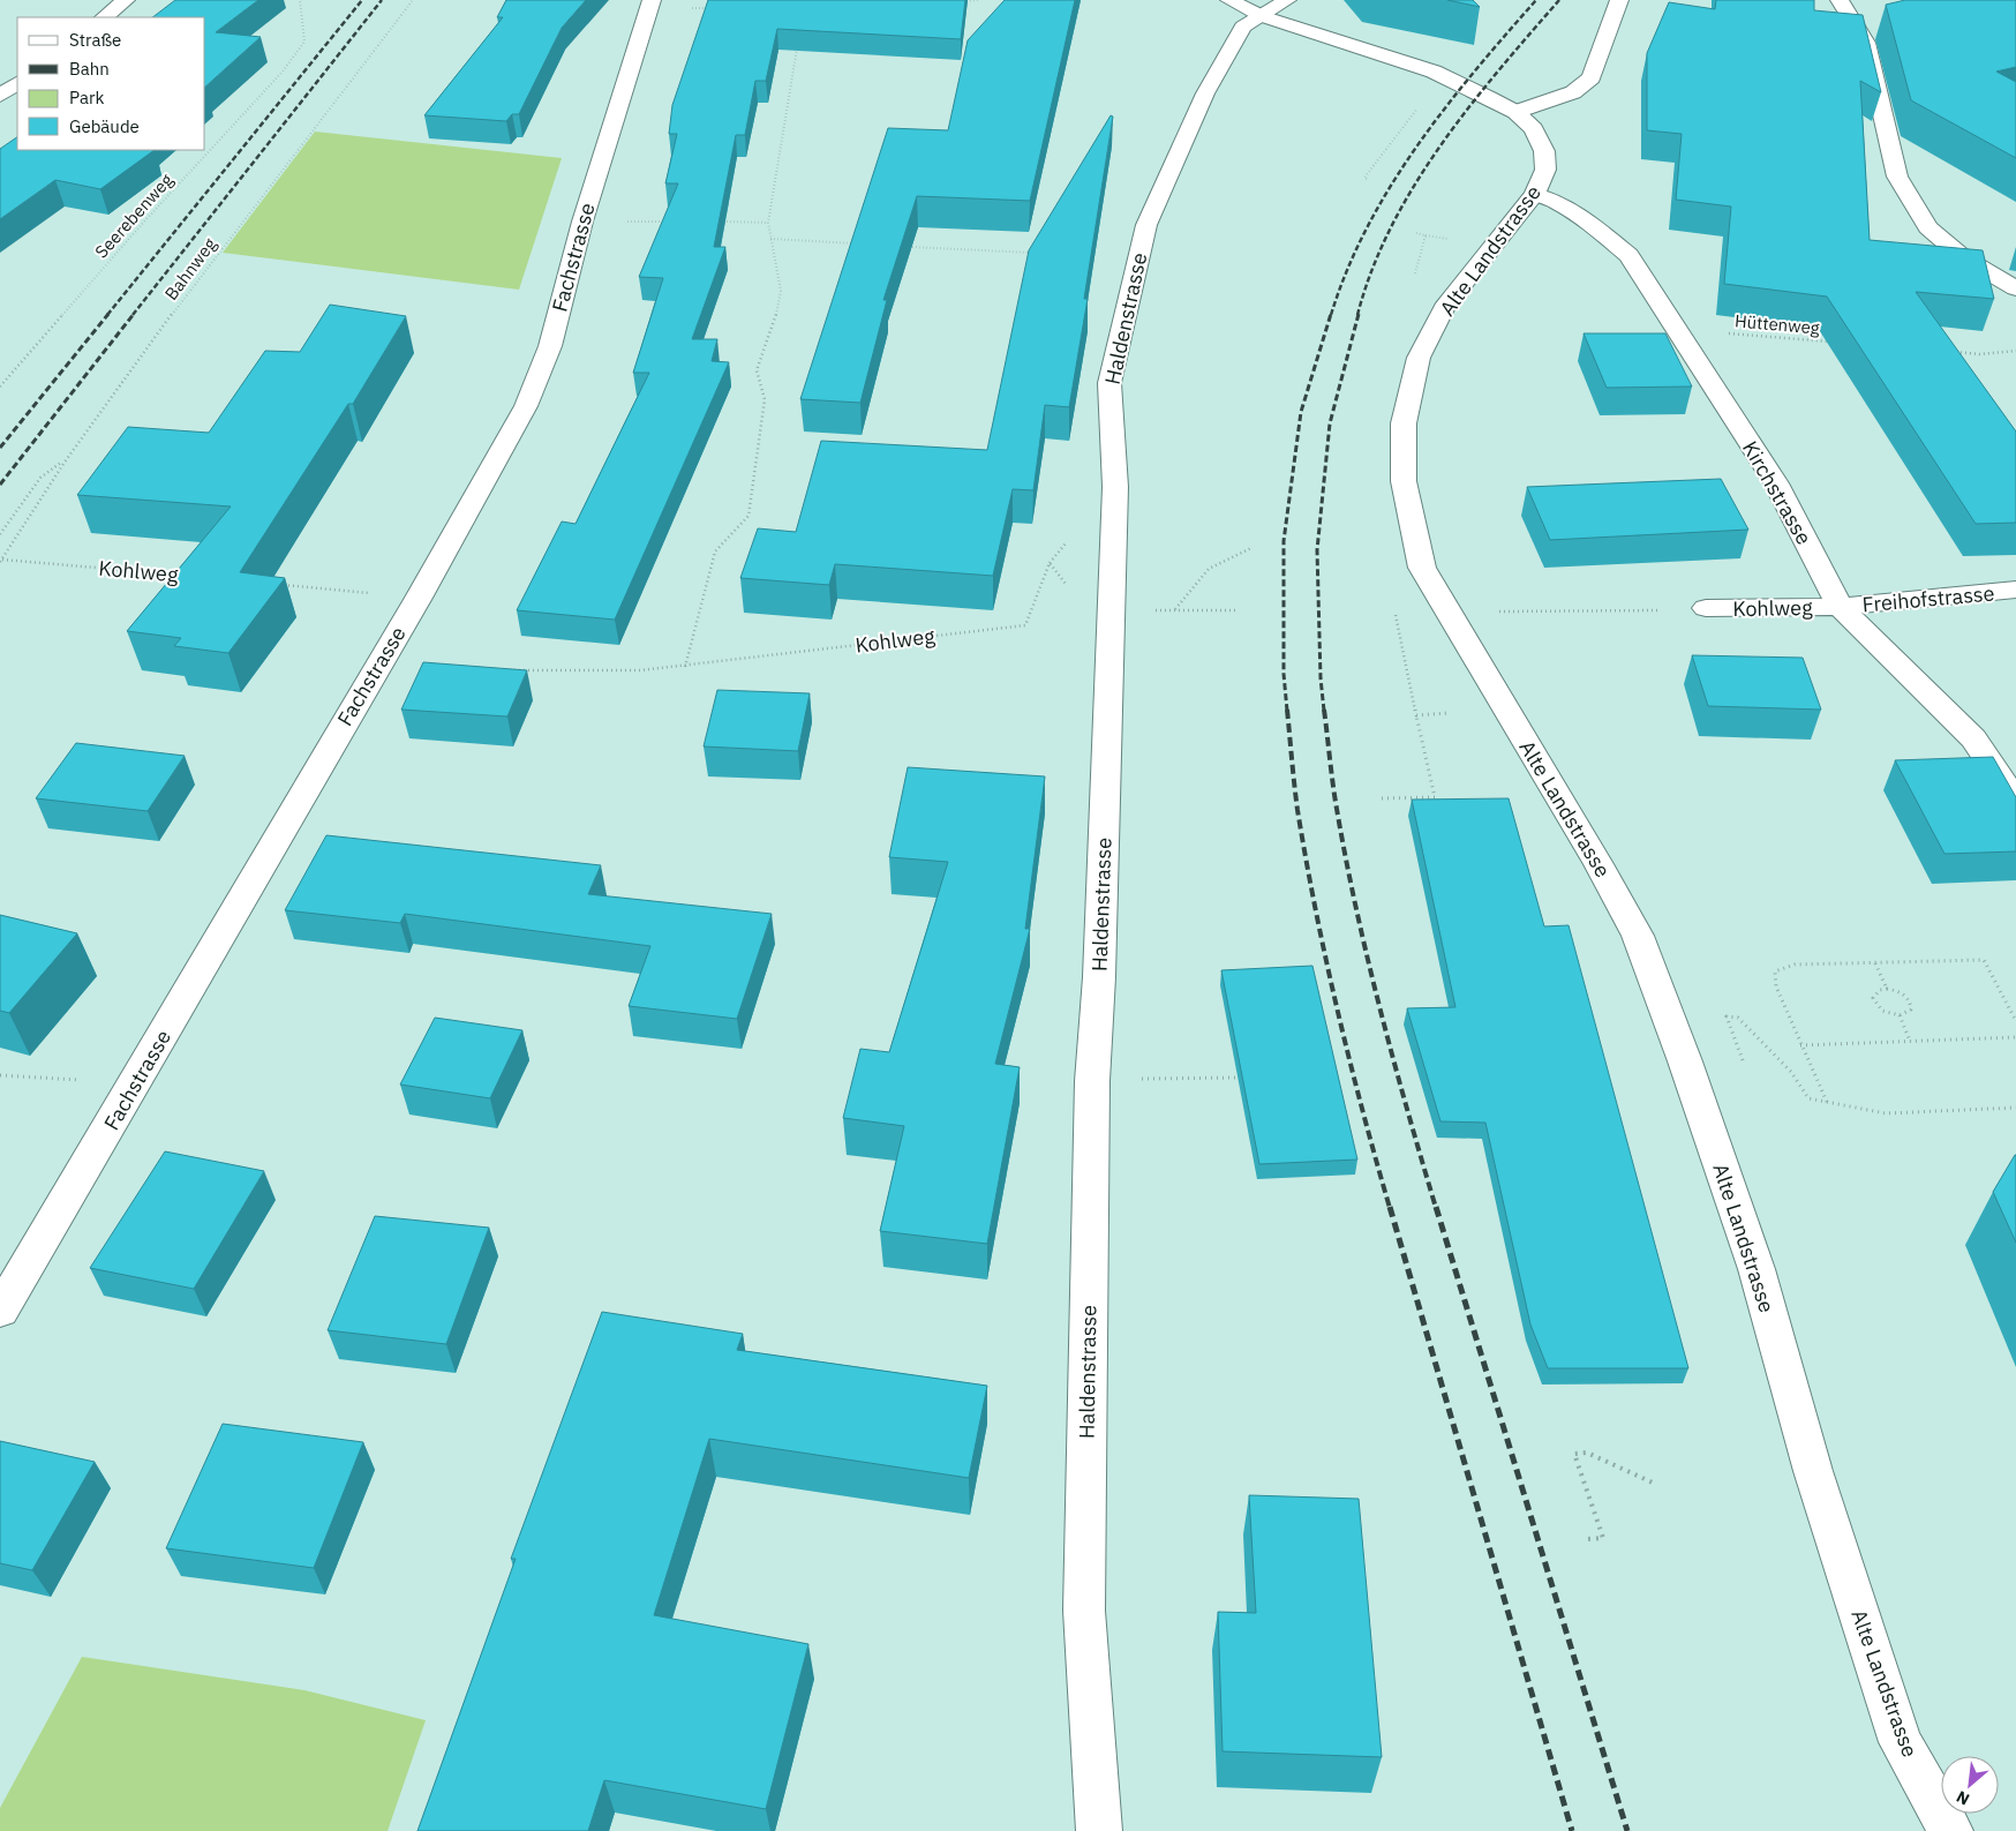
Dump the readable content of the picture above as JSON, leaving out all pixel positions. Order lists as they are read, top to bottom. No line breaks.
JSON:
{"streets":{"street":["Alte Landstrasse","Fachstrasse","Haldenstrasse","Kirchstrasse","Kohlweg","Freihofstrasse"],"path":["Seerebenweg","Bahnweg","Hüttenweg"]},"crossings":[["Alte Landstrasse","Haldenstrasse"],["Alte Landstrasse","Kirchstrasse"],["Bahnweg","Kohlweg"],["Haldenstrasse","Kohlweg"],["Hüttenweg","Kirchstrasse"],["Kirchstrasse","Kohlweg"],["Kirchstrasse","Freihofstrasse"],["Kohlweg","Freihofstrasse"]],"legend":["Straße","Bahn","Park","Gebäude"],"north":"bottom left"}
